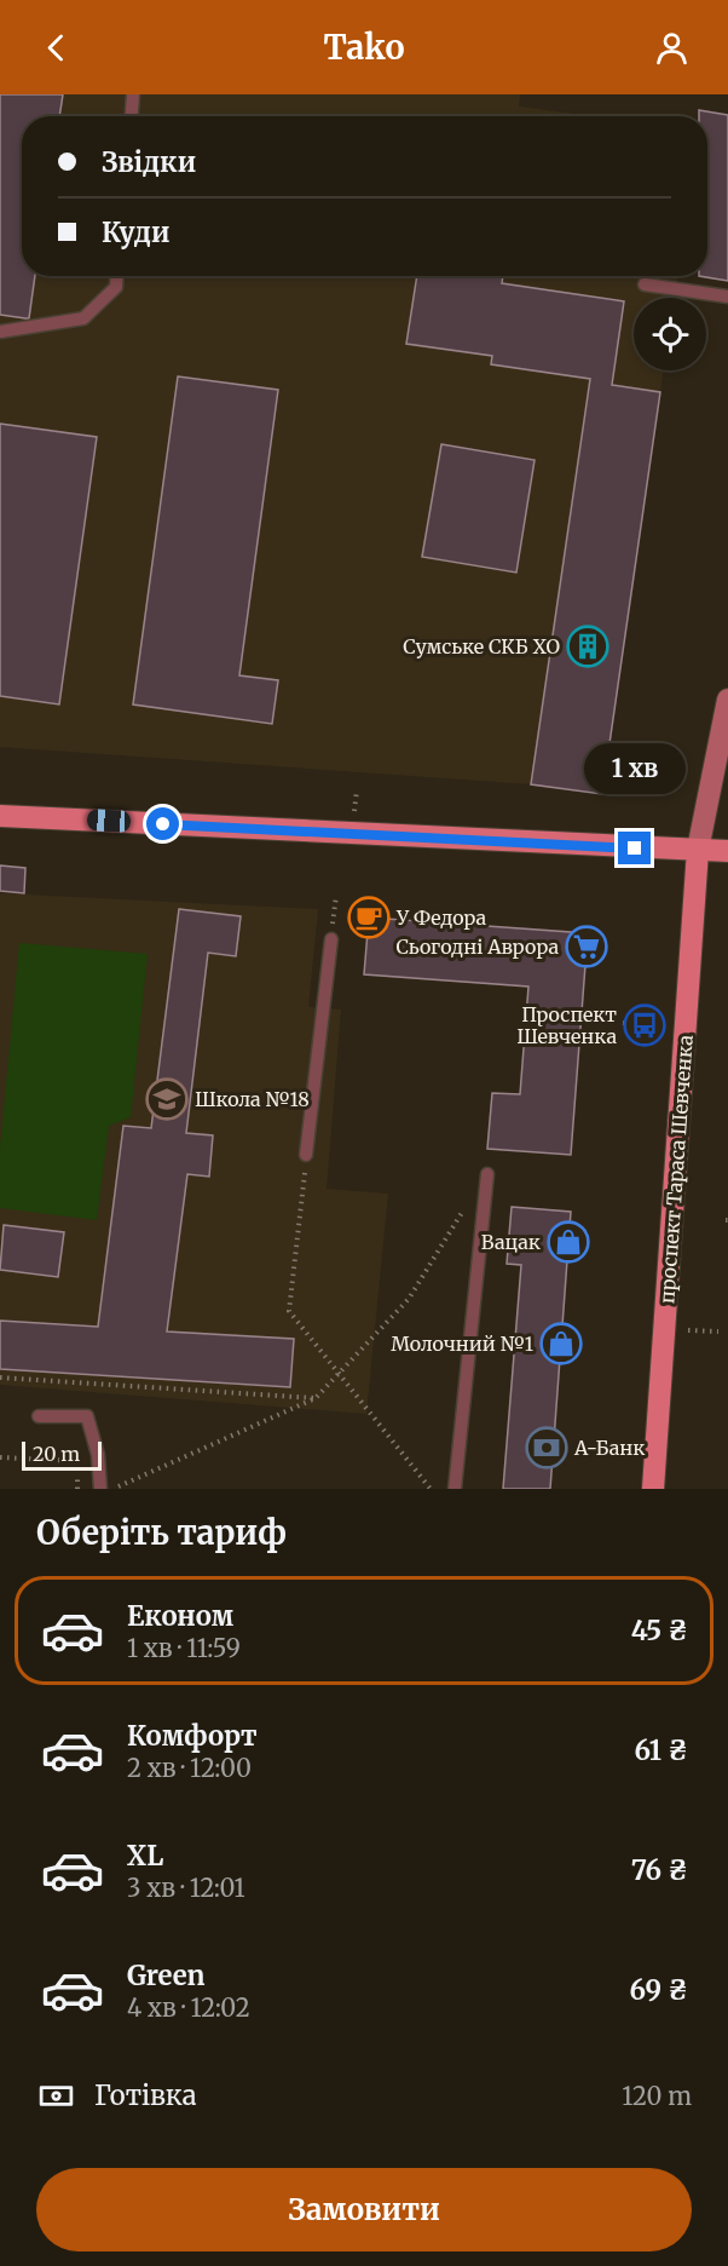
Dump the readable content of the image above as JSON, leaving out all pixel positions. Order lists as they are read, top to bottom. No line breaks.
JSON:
{"streets":{"main road":["проспект Тараса Шевченка"]},"places":{"building":["Сумське СКБ ХО"],"cafe":["У Федора"],"supermarket":["Сьогодні Аврора"],"bus stop":["Проспект Шевченка"],"school or university":["Школа №18"],"shop":["Вацак","Молочний №1"],"bank":["А-Банк"]},"scale_bar":"20 m","page":{"header":"Tako","banner":["Звідки","Куди"],"bubble":"1 хв","scale":"20 m","heading":"Оберіть тариф","list":[{"name":"Економ","note":"1 хв · 11:59","value":"45 ₴"},{"name":"Комфорт","note":"2 хв · 12:00","value":"61 ₴"},{"name":"XL","note":"3 хв · 12:01","value":"76 ₴"},{"name":"Green","note":"4 хв · 12:02","value":"69 ₴"}],"pay":["Готівка","120 m"],"buttons":"Замовити"}}
